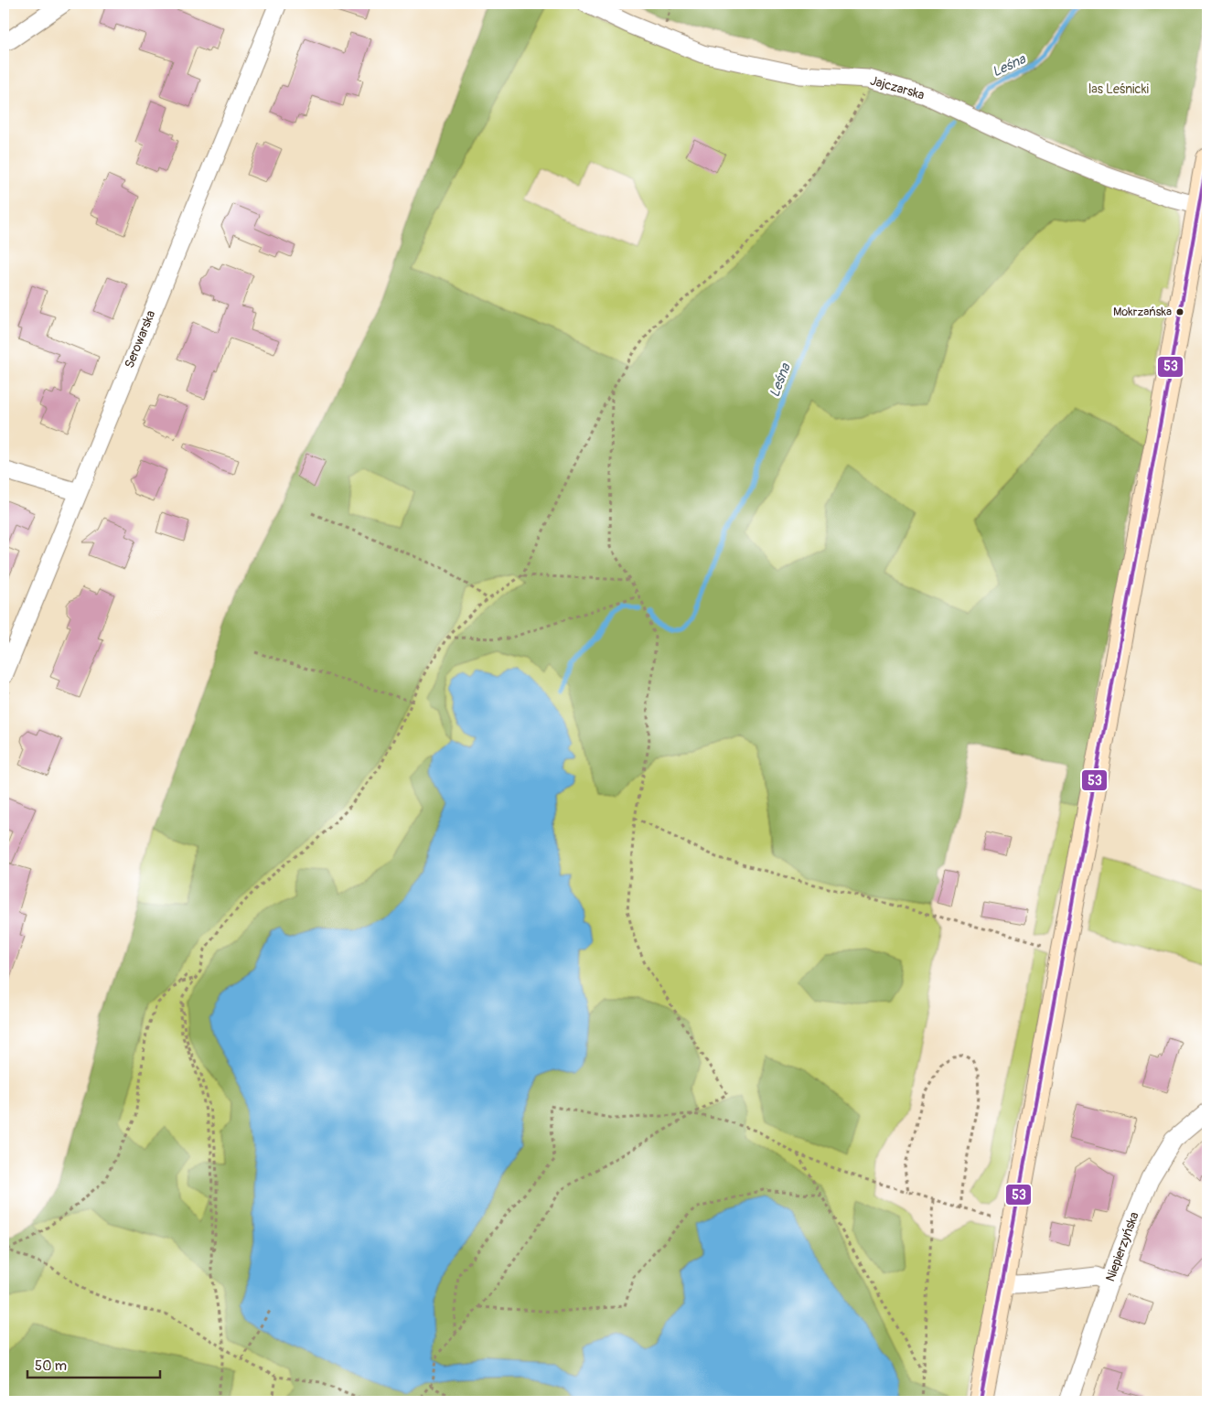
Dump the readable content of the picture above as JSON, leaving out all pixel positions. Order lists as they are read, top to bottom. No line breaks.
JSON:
{"streets":{"street":["Jajczarska","Serowarska","Niepierzyńska"]},"water":["Leśna"],"parks":["las Leśnicki"],"places":["Mokrzańska"],"lines":["transit line 53"],"scale_bar":"50 m"}
